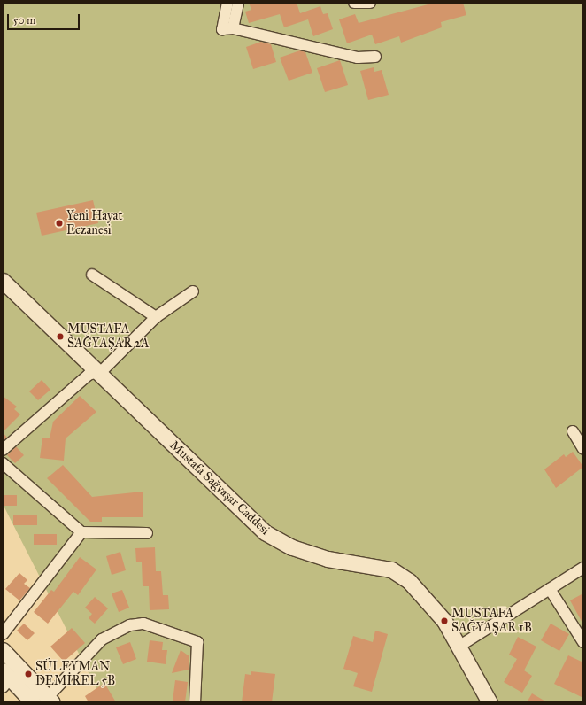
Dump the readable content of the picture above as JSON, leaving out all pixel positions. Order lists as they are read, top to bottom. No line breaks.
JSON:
{"streets":{"street":["Mustafa Sağyaşar Caddesi"]},"places":["Yeni Hayat Eczanesi","MUSTAFA SAĞYAŞAR 2A","MUSTAFA SAĞYAŞAR 1B","SÜLEYMAN DEMİREL 5B"],"scale_bar":"50 m"}
